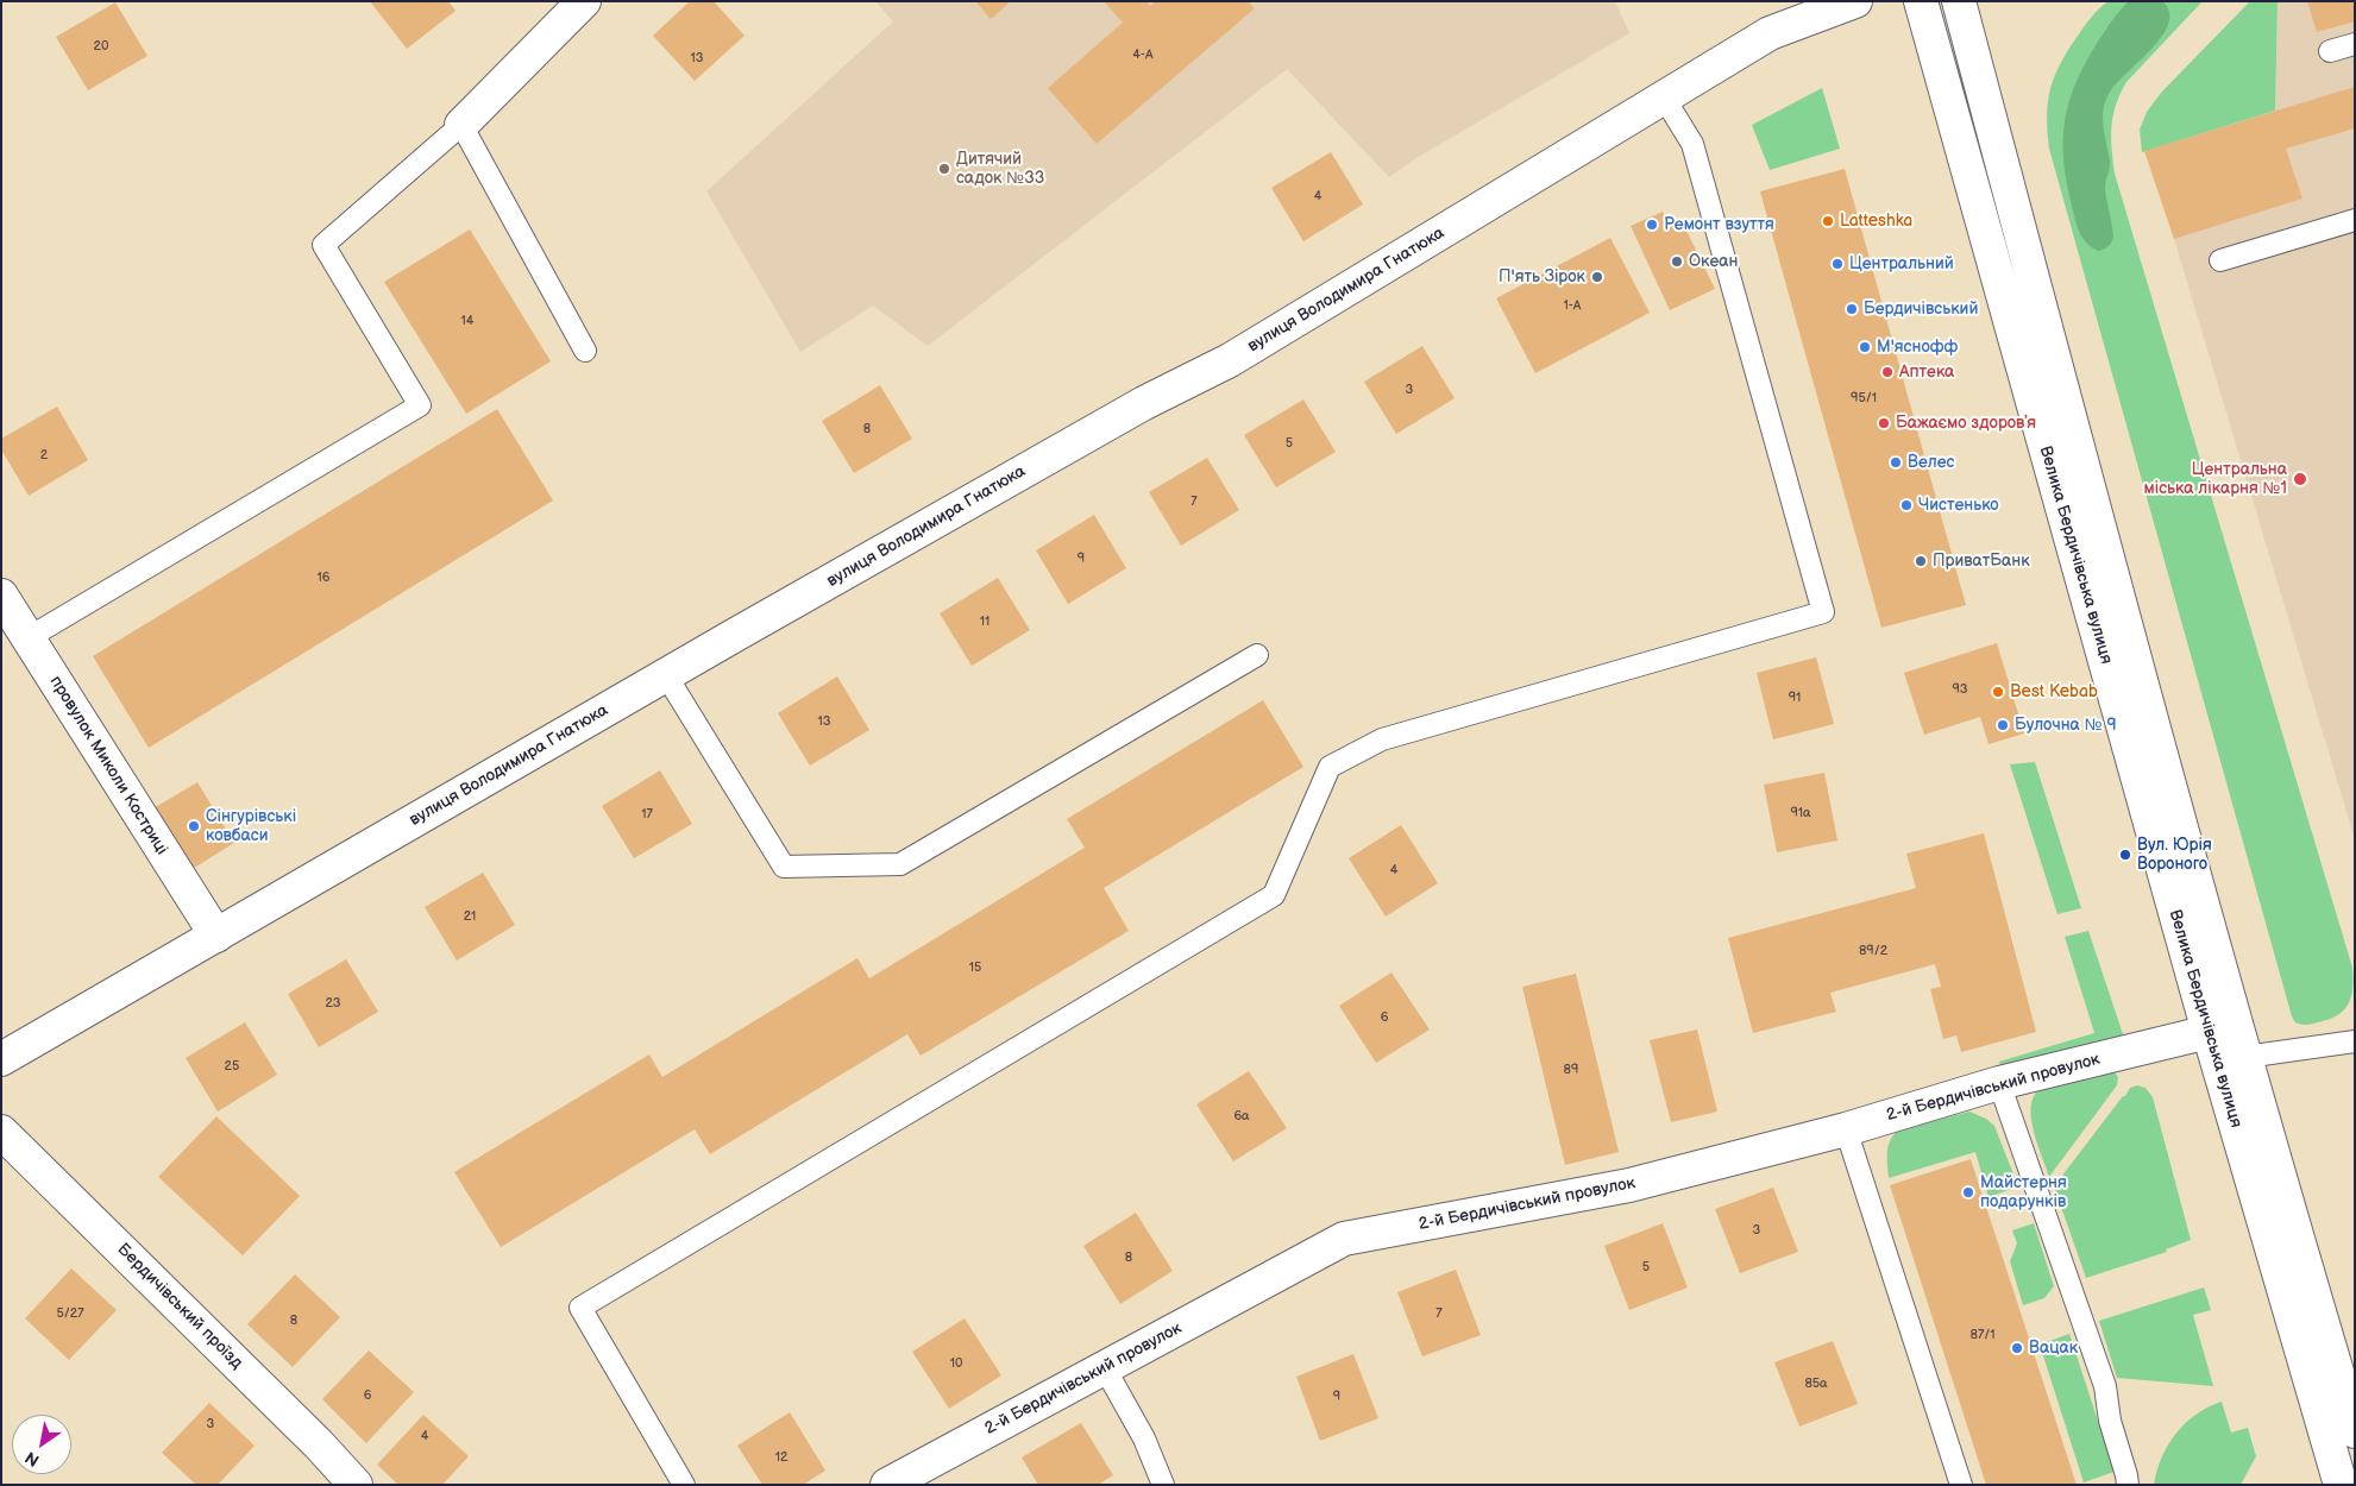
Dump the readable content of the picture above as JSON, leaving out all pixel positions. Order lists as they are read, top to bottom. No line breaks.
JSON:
{"streets":{"main road":["вулиця Володимира Гнатюка","Велика Бердичівська вулиця","провулок Миколи Костриці","2-й Бердичівський провулок","Бердичівський проїзд"]},"crossings":[["вулиця Володимира Гнатюка","провулок Миколи Костриці"],["Велика Бердичівська вулиця","2-й Бердичівський провулок"]],"places":["Дитячий садок №33","Latteshka","Ремонт взуття","Океан","Центральний","П'ять Зірок","Бердичівський","М'яснофф","Аптека","Бажаємо здоровʼя","Велес","Центральна міська лікарня №1","Чистенько","ПриватБанк","Best Kebab","Булочна № 9","Сінгурівські ковбаси","Вул. Юрія Вороного","Майстерня подарунків","Вацак"],"house_numbers":["20","4-А","13","4","1-А","14","3","95/1","8","5","2","7","9","16","11","93","91","13","91а","17","4","21","89/2","15","23","6","25","89","6а","3","8","5","5/27","7","8","87/1","10","85а","6","9","3","4","12"],"north":"bottom left"}
